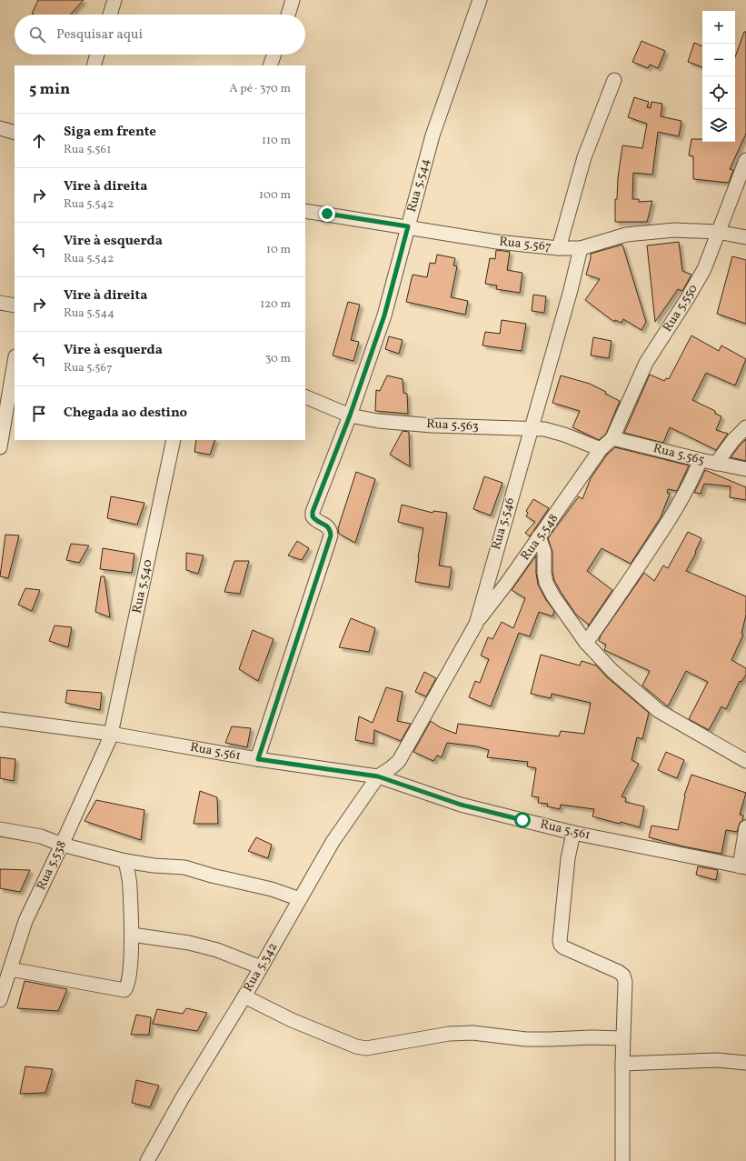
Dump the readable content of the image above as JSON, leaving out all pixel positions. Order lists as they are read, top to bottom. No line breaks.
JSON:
{"streets":{"street":["Rua 5.544","Rua 5.567","Rua 5.550","Rua 5.563","Rua 5.565","Rua 5.546","Rua 5.548","Rua 5.540","Rua 5.561","Rua 5.538","Rua 5.342"]},"crossings":[["Rua 5.544","Rua 5.567"],["Rua 5.544","Rua 5.563"],["Rua 5.544","Rua 5.561"],["Rua 5.567","Rua 5.550"],["Rua 5.567","Rua 5.546"],["Rua 5.550","Rua 5.563"],["Rua 5.550","Rua 5.565"],["Rua 5.550","Rua 5.548"],["Rua 5.563","Rua 5.546"],["Rua 5.563","Rua 5.548"],["Rua 5.546","Rua 5.548"],["Rua 5.546","Rua 5.561"],["Rua 5.546","Rua 5.342"],["Rua 5.540","Rua 5.561"],["Rua 5.540","Rua 5.538"],["Rua 5.561","Rua 5.538"],["Rua 5.561","Rua 5.342"]],"page":{"map_buttons":["+","−"],"search":"Pesquisar aqui","heading":["5 min","A pé · 370 m"],"list":[["Siga em frente","Rua 5.561","110 m"],["Vire à direita","Rua 5.542","100 m"],["Vire à esquerda","Rua 5.542","10 m"],["Vire à direita","Rua 5.544","120 m"],["Vire à esquerda","Rua 5.567","30 m"],"Chegada ao destino"]}}
